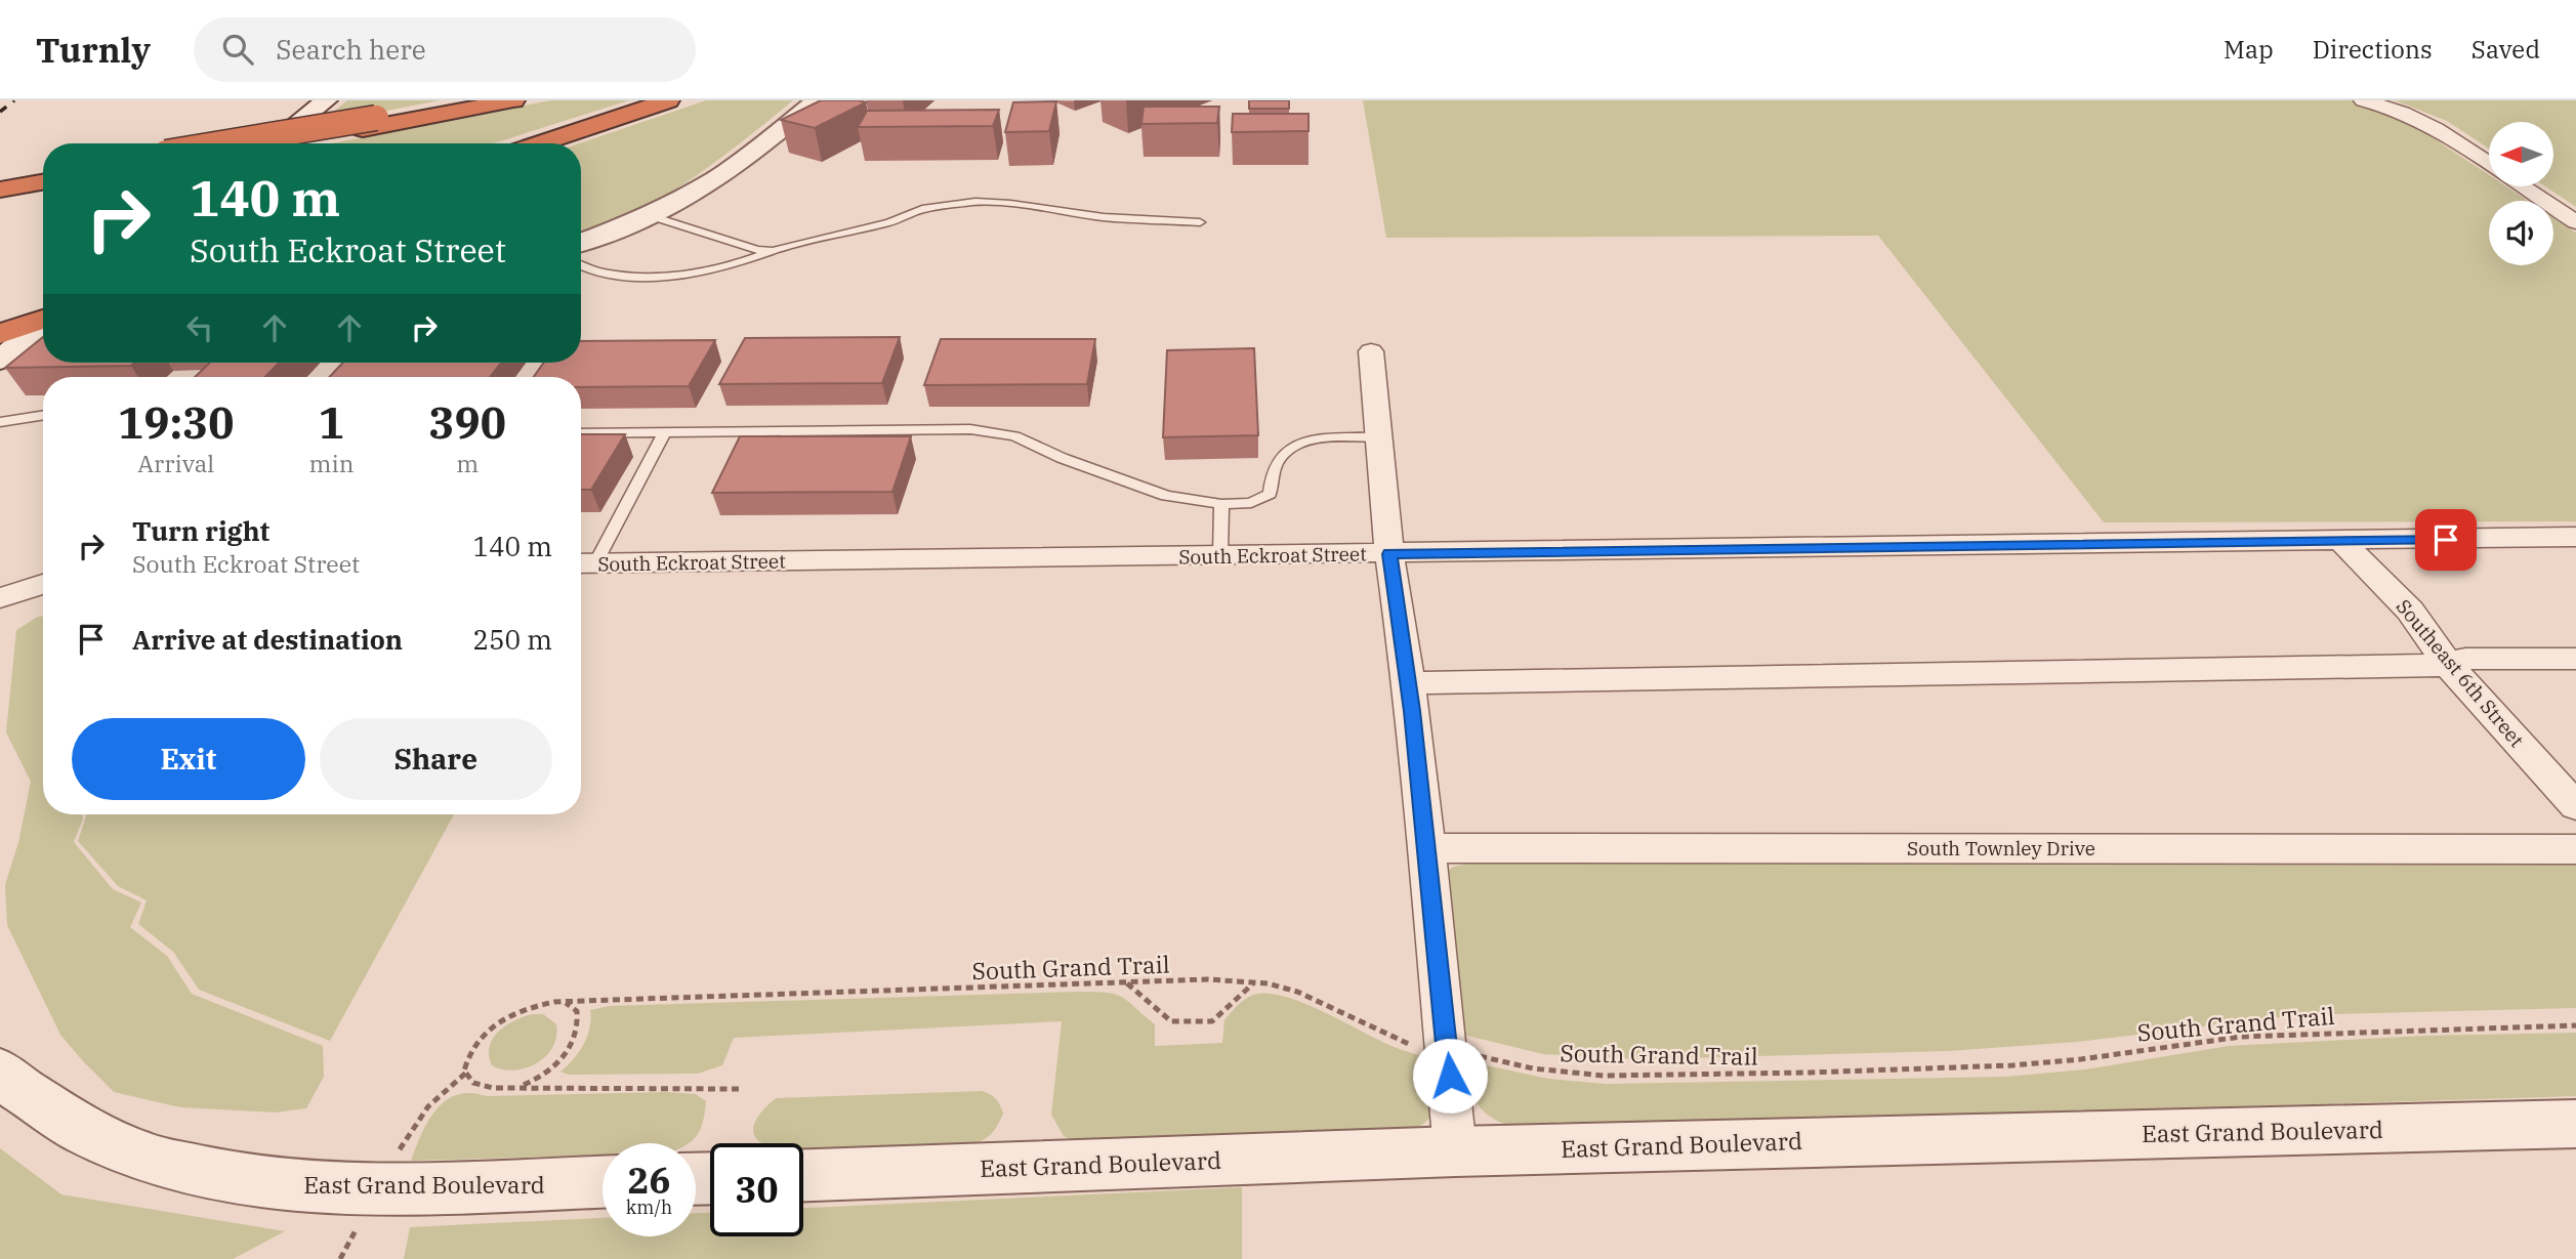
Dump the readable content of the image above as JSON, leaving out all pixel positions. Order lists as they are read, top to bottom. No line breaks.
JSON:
{"streets":{"street":["South Eckroat Street","Southeast 6th Street","South Townley Drive","East Grand Boulevard"],"path":["South Grand Trail"]},"crossings":[["South Eckroat Street","Southeast 6th Street"]],"north":"left","page":{"header":"Turnly","search":"Search here","nav":["Map","Directions","Saved"],"turn":["140 m","South Eckroat Street"],"eta":["19:30","Arrival","1","min","390","m"],"list":[{"name":"Turn right","note":"South Eckroat Street","value":"140 m"},{"name":"Arrive at destination","value":"250 m"}],"buttons":["Exit","Share"],"speed":"26 km/h","limit":"30"}}
